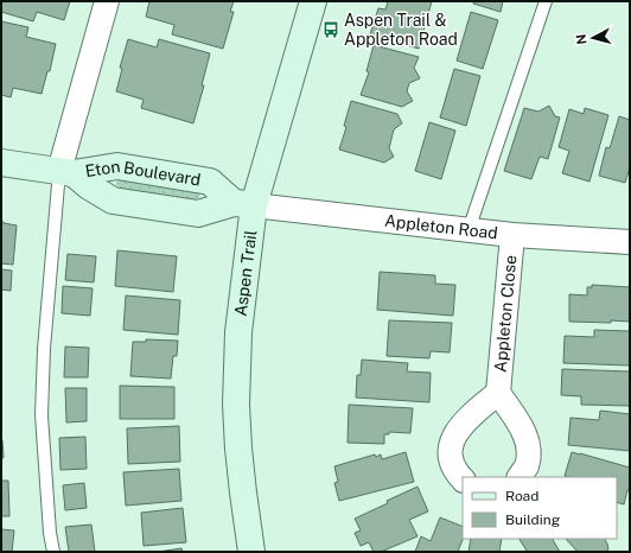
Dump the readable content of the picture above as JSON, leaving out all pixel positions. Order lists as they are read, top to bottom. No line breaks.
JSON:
{"streets":{"street":["Eton Boulevard","Appleton Road","Aspen Trail","Appleton Close"]},"crossings":[["Eton Boulevard","Appleton Road"],["Eton Boulevard","Aspen Trail"],["Appleton Road","Aspen Trail"],["Appleton Road","Appleton Close"]],"places":{"bus stop":["Aspen Trail & Appleton Road"]},"legend":["Road","Building"],"north":"left"}
